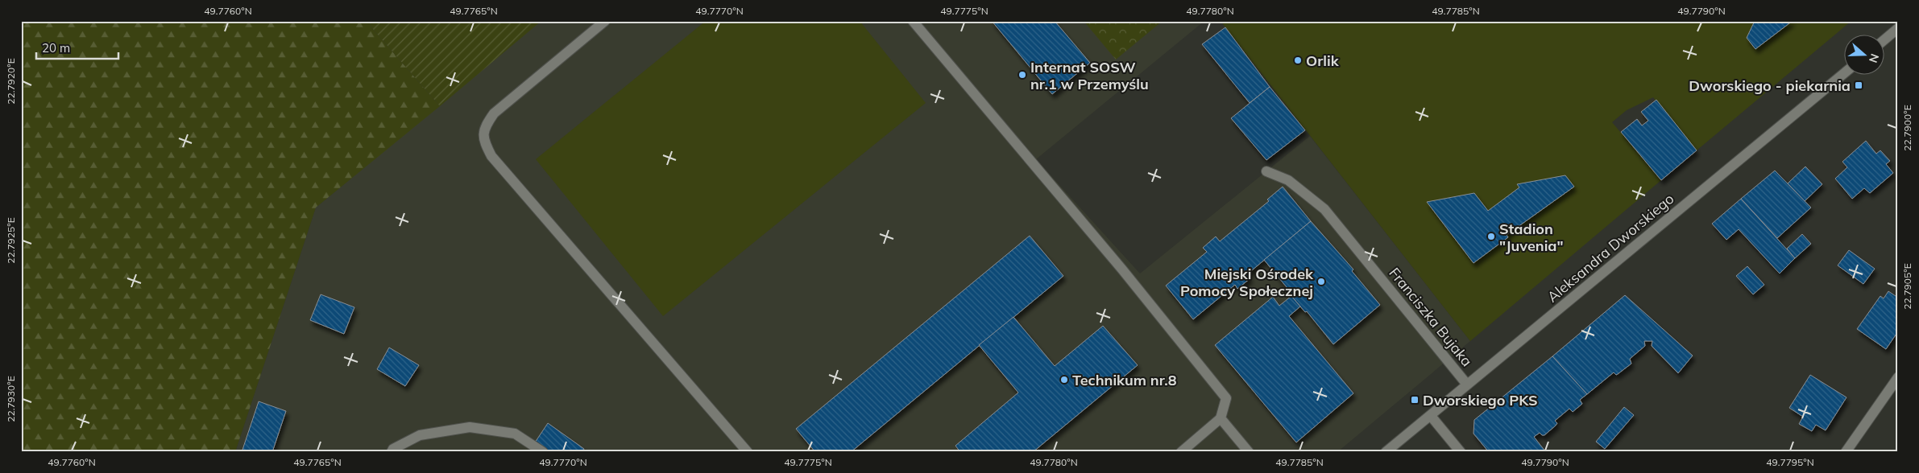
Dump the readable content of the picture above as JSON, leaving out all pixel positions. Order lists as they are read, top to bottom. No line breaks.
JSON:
{"streets":{"street":["Aleksandra Dworskiego","Franciszka Bujaka"]},"crossings":[["Aleksandra Dworskiego","Franciszka Bujaka"]],"places":{"other":["Orlik","Internat SOSW nr.1 w Przemyślu","Stadion \"Juvenia\"","Miejski Ośrodek Pomocy Społecznej","Technikum nr.8"],"transit":["Dworskiego - piekarnia","Dworskiego PKS"]},"scale_bar":"20 m","north":"right","coordinates":["49.7760°N","49.7765°N","49.7770°N","49.7775°N","49.7780°N","49.7785°N","49.7790°N","22.7920°E","22.7900°E","22.7925°E","22.7905°E","22.7930°E","49.7795°N"]}
